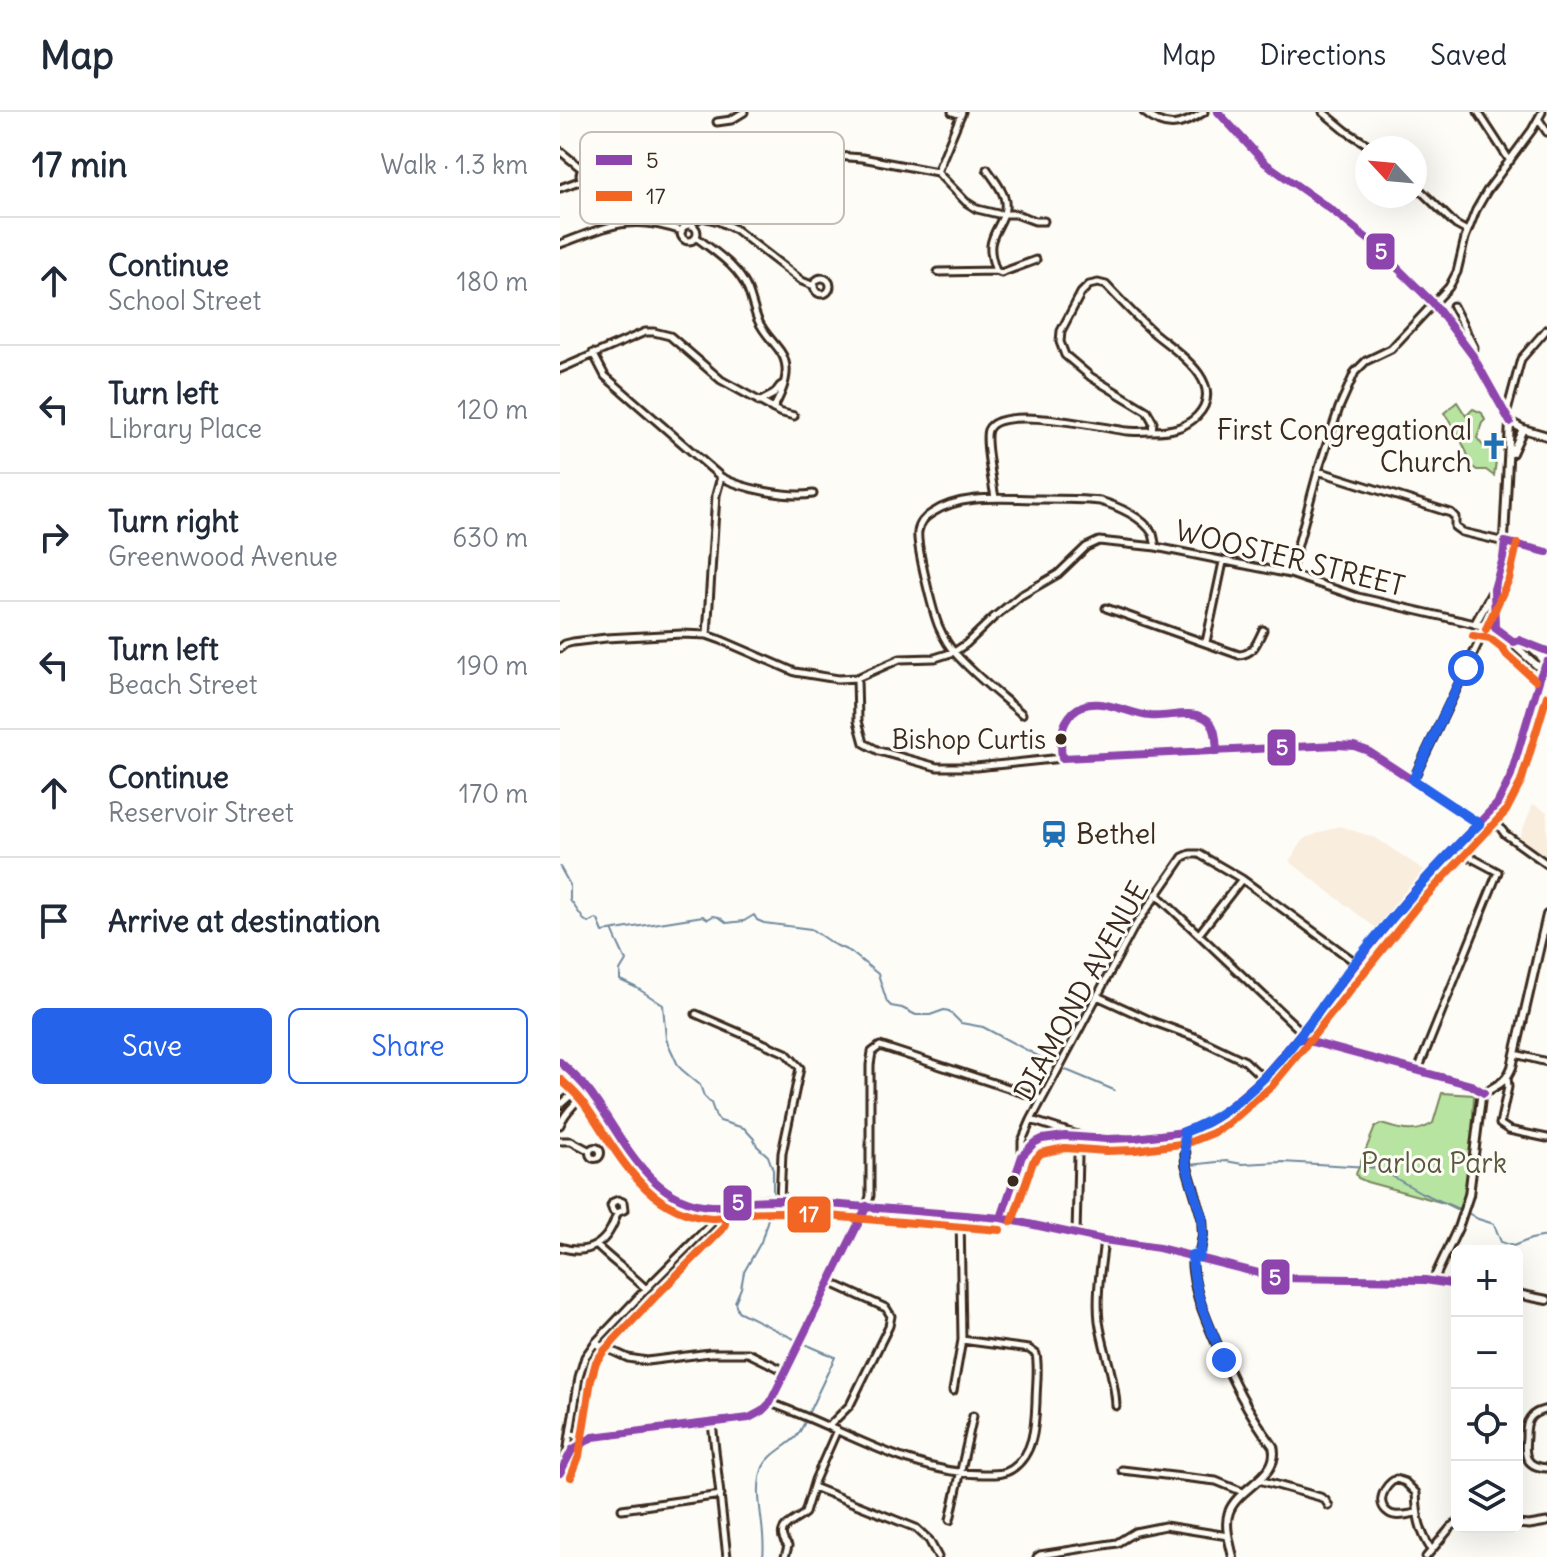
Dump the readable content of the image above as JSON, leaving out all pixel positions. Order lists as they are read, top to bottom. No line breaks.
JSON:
{"streets":{"main road":["WOOSTER STREET"],"street":["DIAMOND AVENUE"]},"parks":["Parloa Park"],"places":{"church":["First Congregational Church"],"other":["Bishop Curtis"],"station":["Bethel"]},"lines":["transit line 5","transit line 17"],"legend":["5","17"],"north":"top left","page":{"header":"Map","nav":["Map","Directions","Saved"],"heading":["17 min","Walk · 1.3 km"],"list":[["Continue","School Street","180 m"],["Turn left","Library Place","120 m"],["Turn right","Greenwood Avenue","630 m"],["Turn left","Beach Street","190 m"],["Continue","Reservoir Street","170 m"],"Arrive at destination"],"buttons":["Save","Share"],"map_buttons":["+","−"]}}
